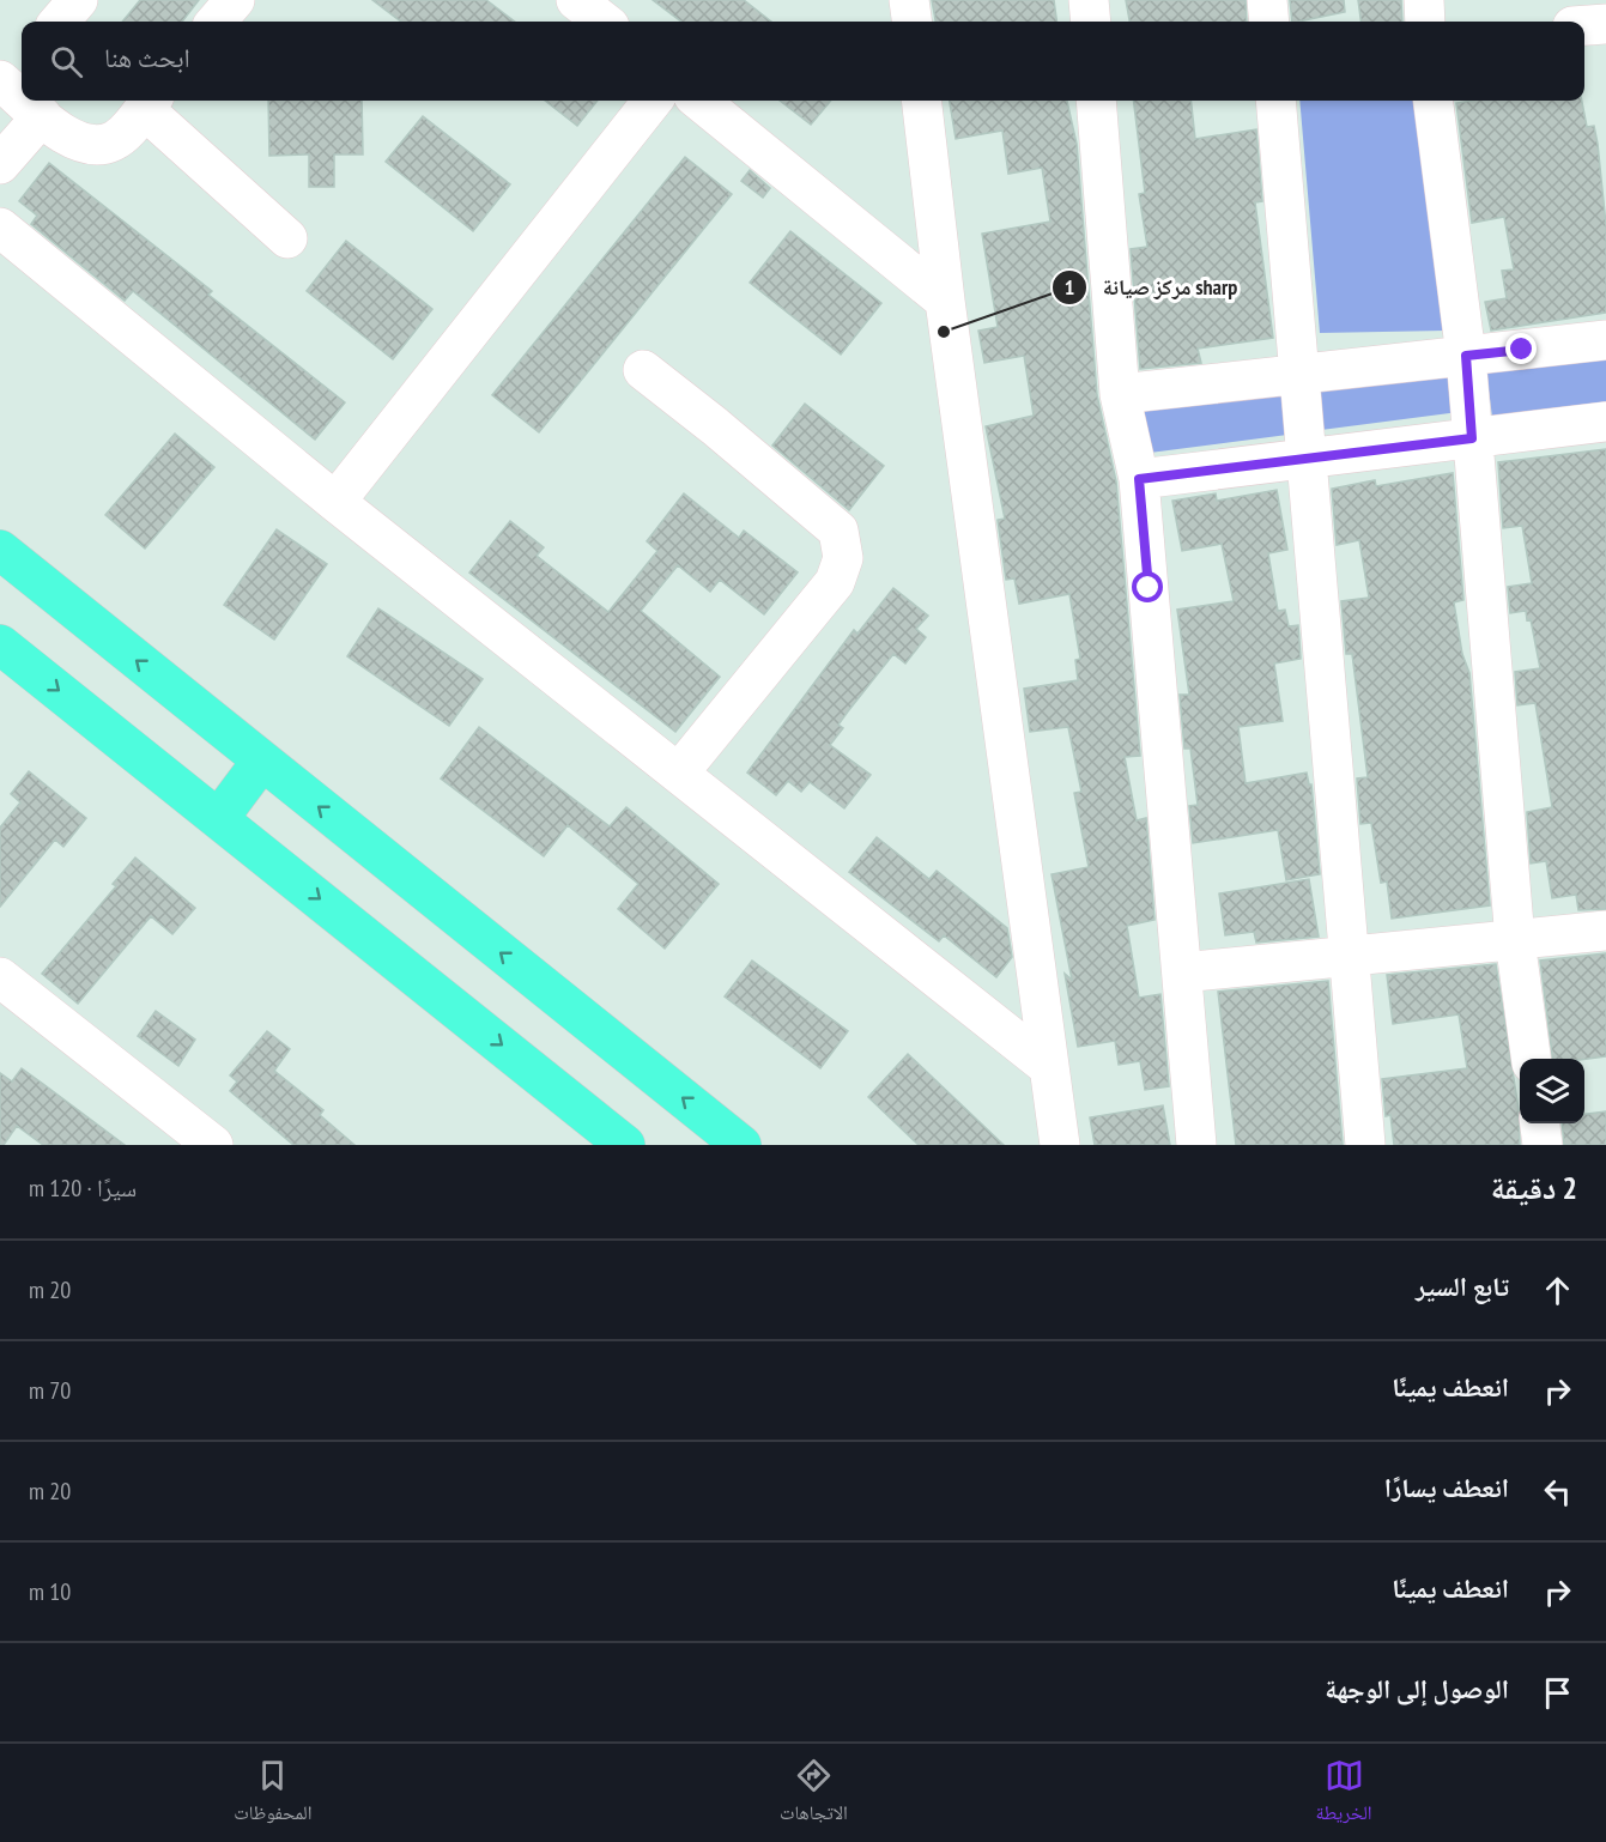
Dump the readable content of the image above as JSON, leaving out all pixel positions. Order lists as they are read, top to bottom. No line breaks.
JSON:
{"places":["مركز صيانة sharp"],"page":{"search":"ابحث هنا","heading":["2 دقيقة","سيرًا · 120 m"],"list":[["تابع السير","20 m"],["انعطف يمينًا","70 m"],["انعطف يسارًا","20 m"],["انعطف يمينًا","10 m"],"الوصول إلى الوجهة"],"nav":["الخريطة","الاتجاهات","المحفوظات"]}}
